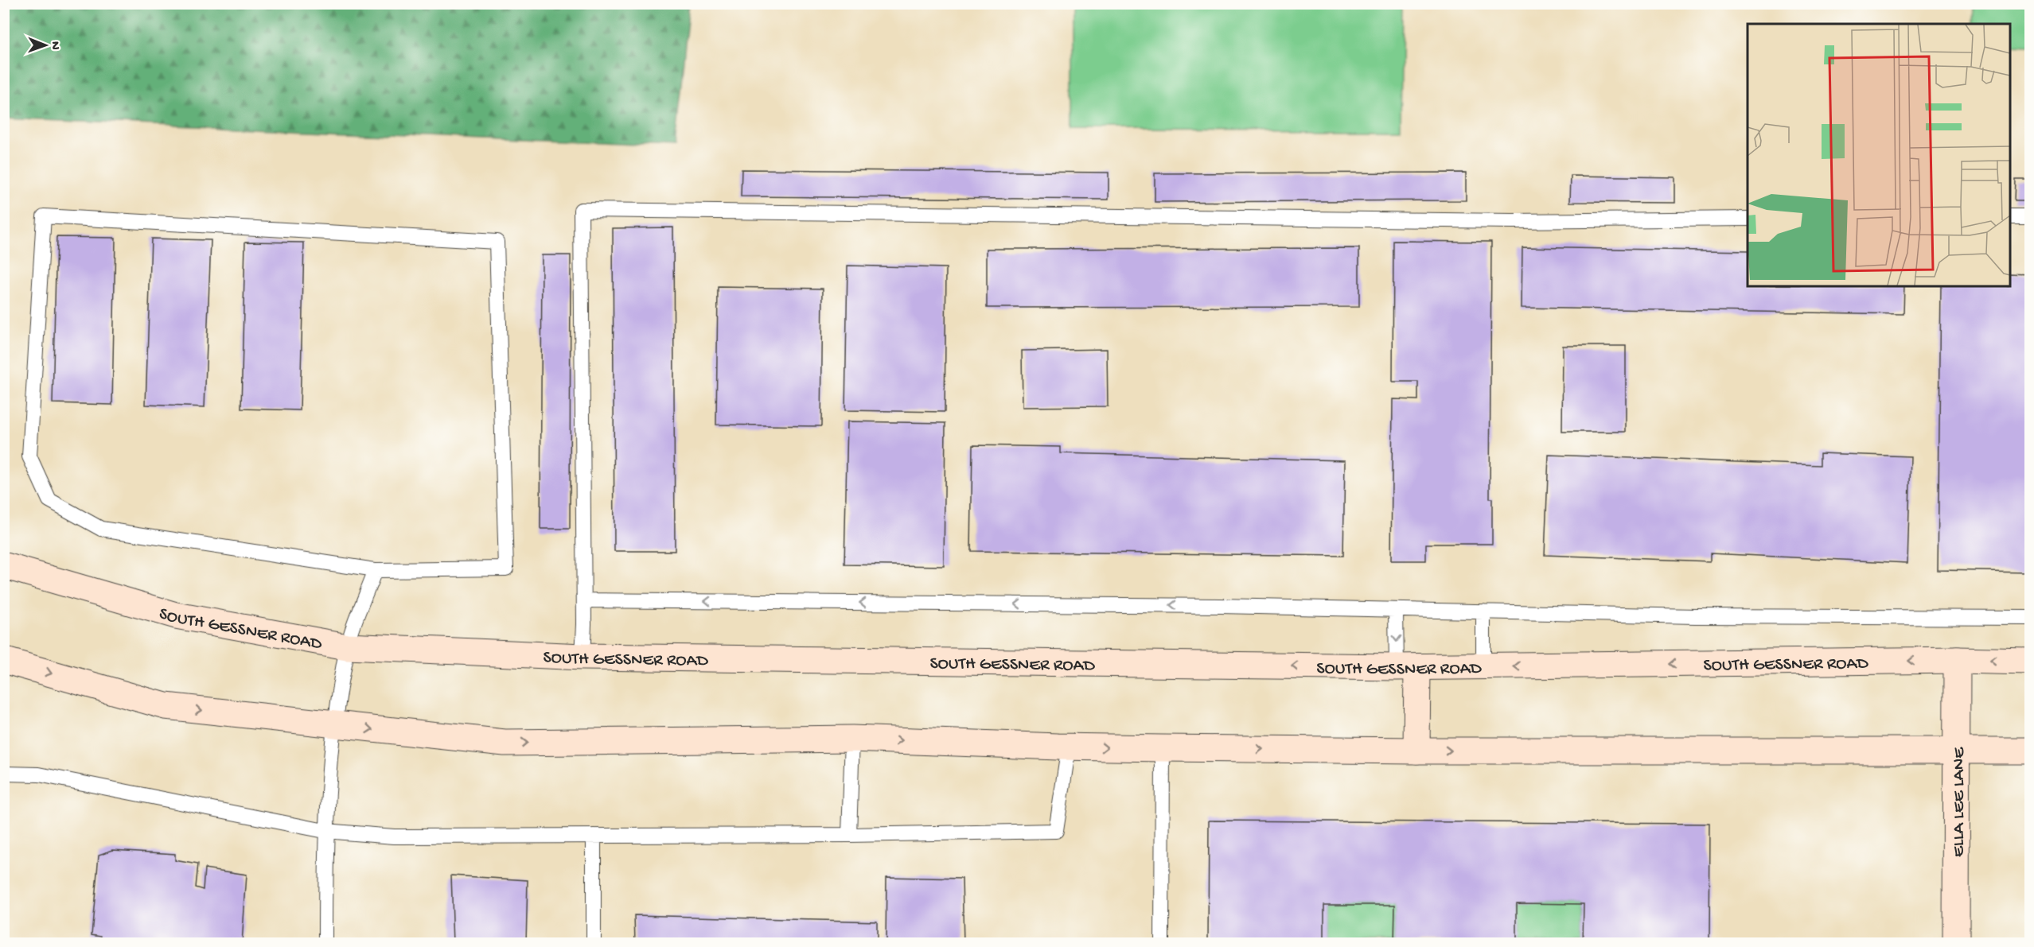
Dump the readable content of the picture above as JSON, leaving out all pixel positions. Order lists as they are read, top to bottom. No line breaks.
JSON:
{"streets":{"main road":["SOUTH GESSNER ROAD","ELLA LEE LANE"]},"crossings":[["SOUTH GESSNER ROAD","ELLA LEE LANE"]],"north":"right"}
